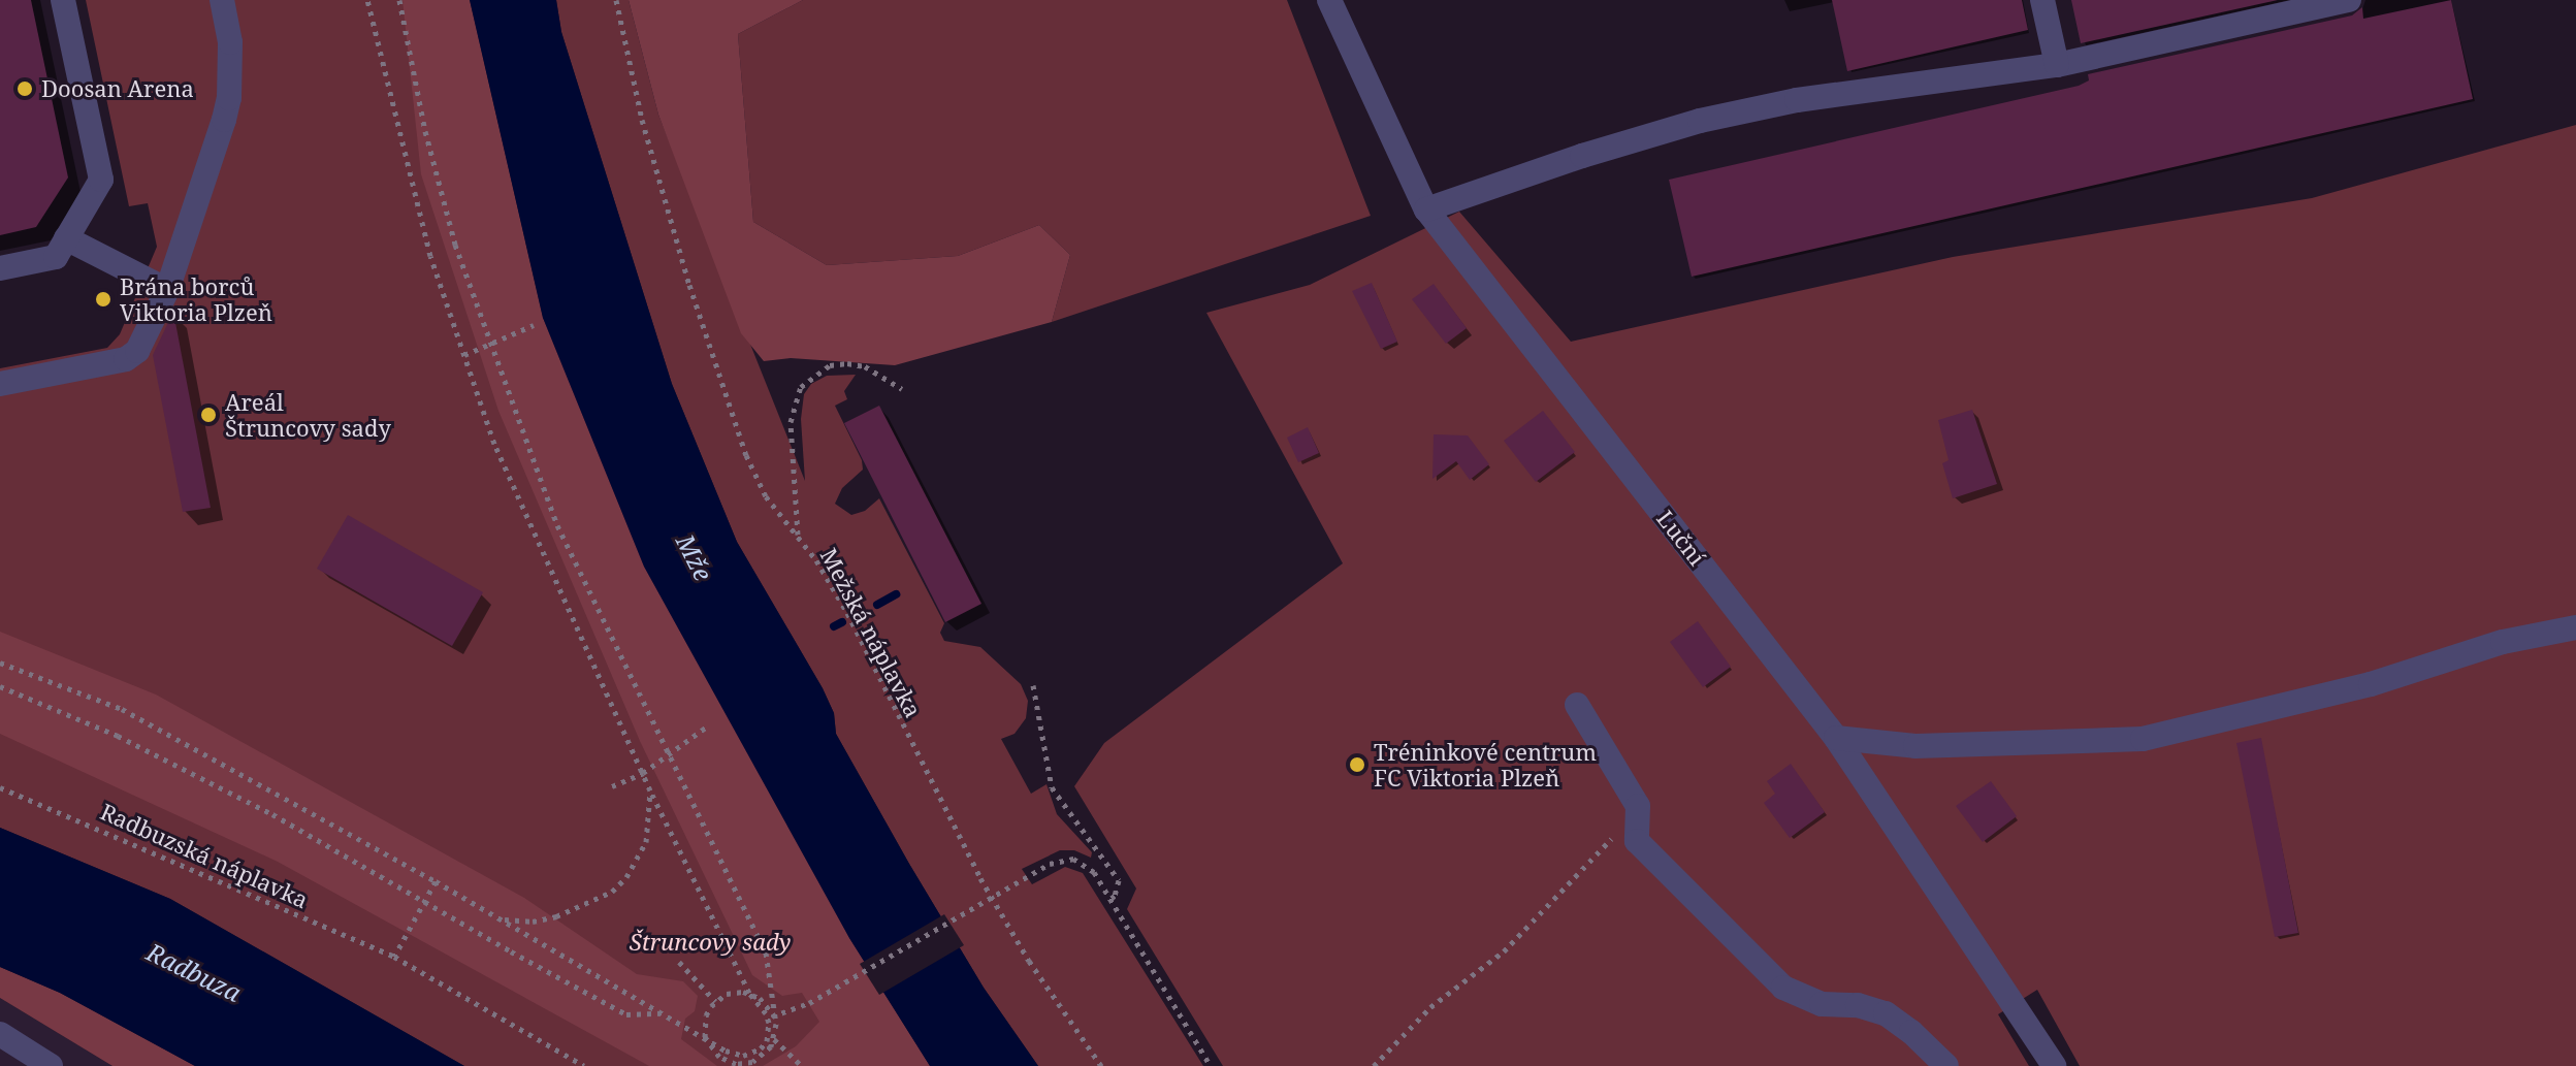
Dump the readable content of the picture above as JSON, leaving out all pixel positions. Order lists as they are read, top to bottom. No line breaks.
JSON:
{"streets":{"street":["Luční"],"path":["Mežská náplavka","Radbuzská náplavka"]},"water":["Mže","Radbuza"],"parks":["Štruncovy sady"],"places":["Doosan Arena","Brána borců Viktoria Plzeň","Areál Štruncovy sady","Tréninkové centrum FC Viktoria Plzeň"]}
